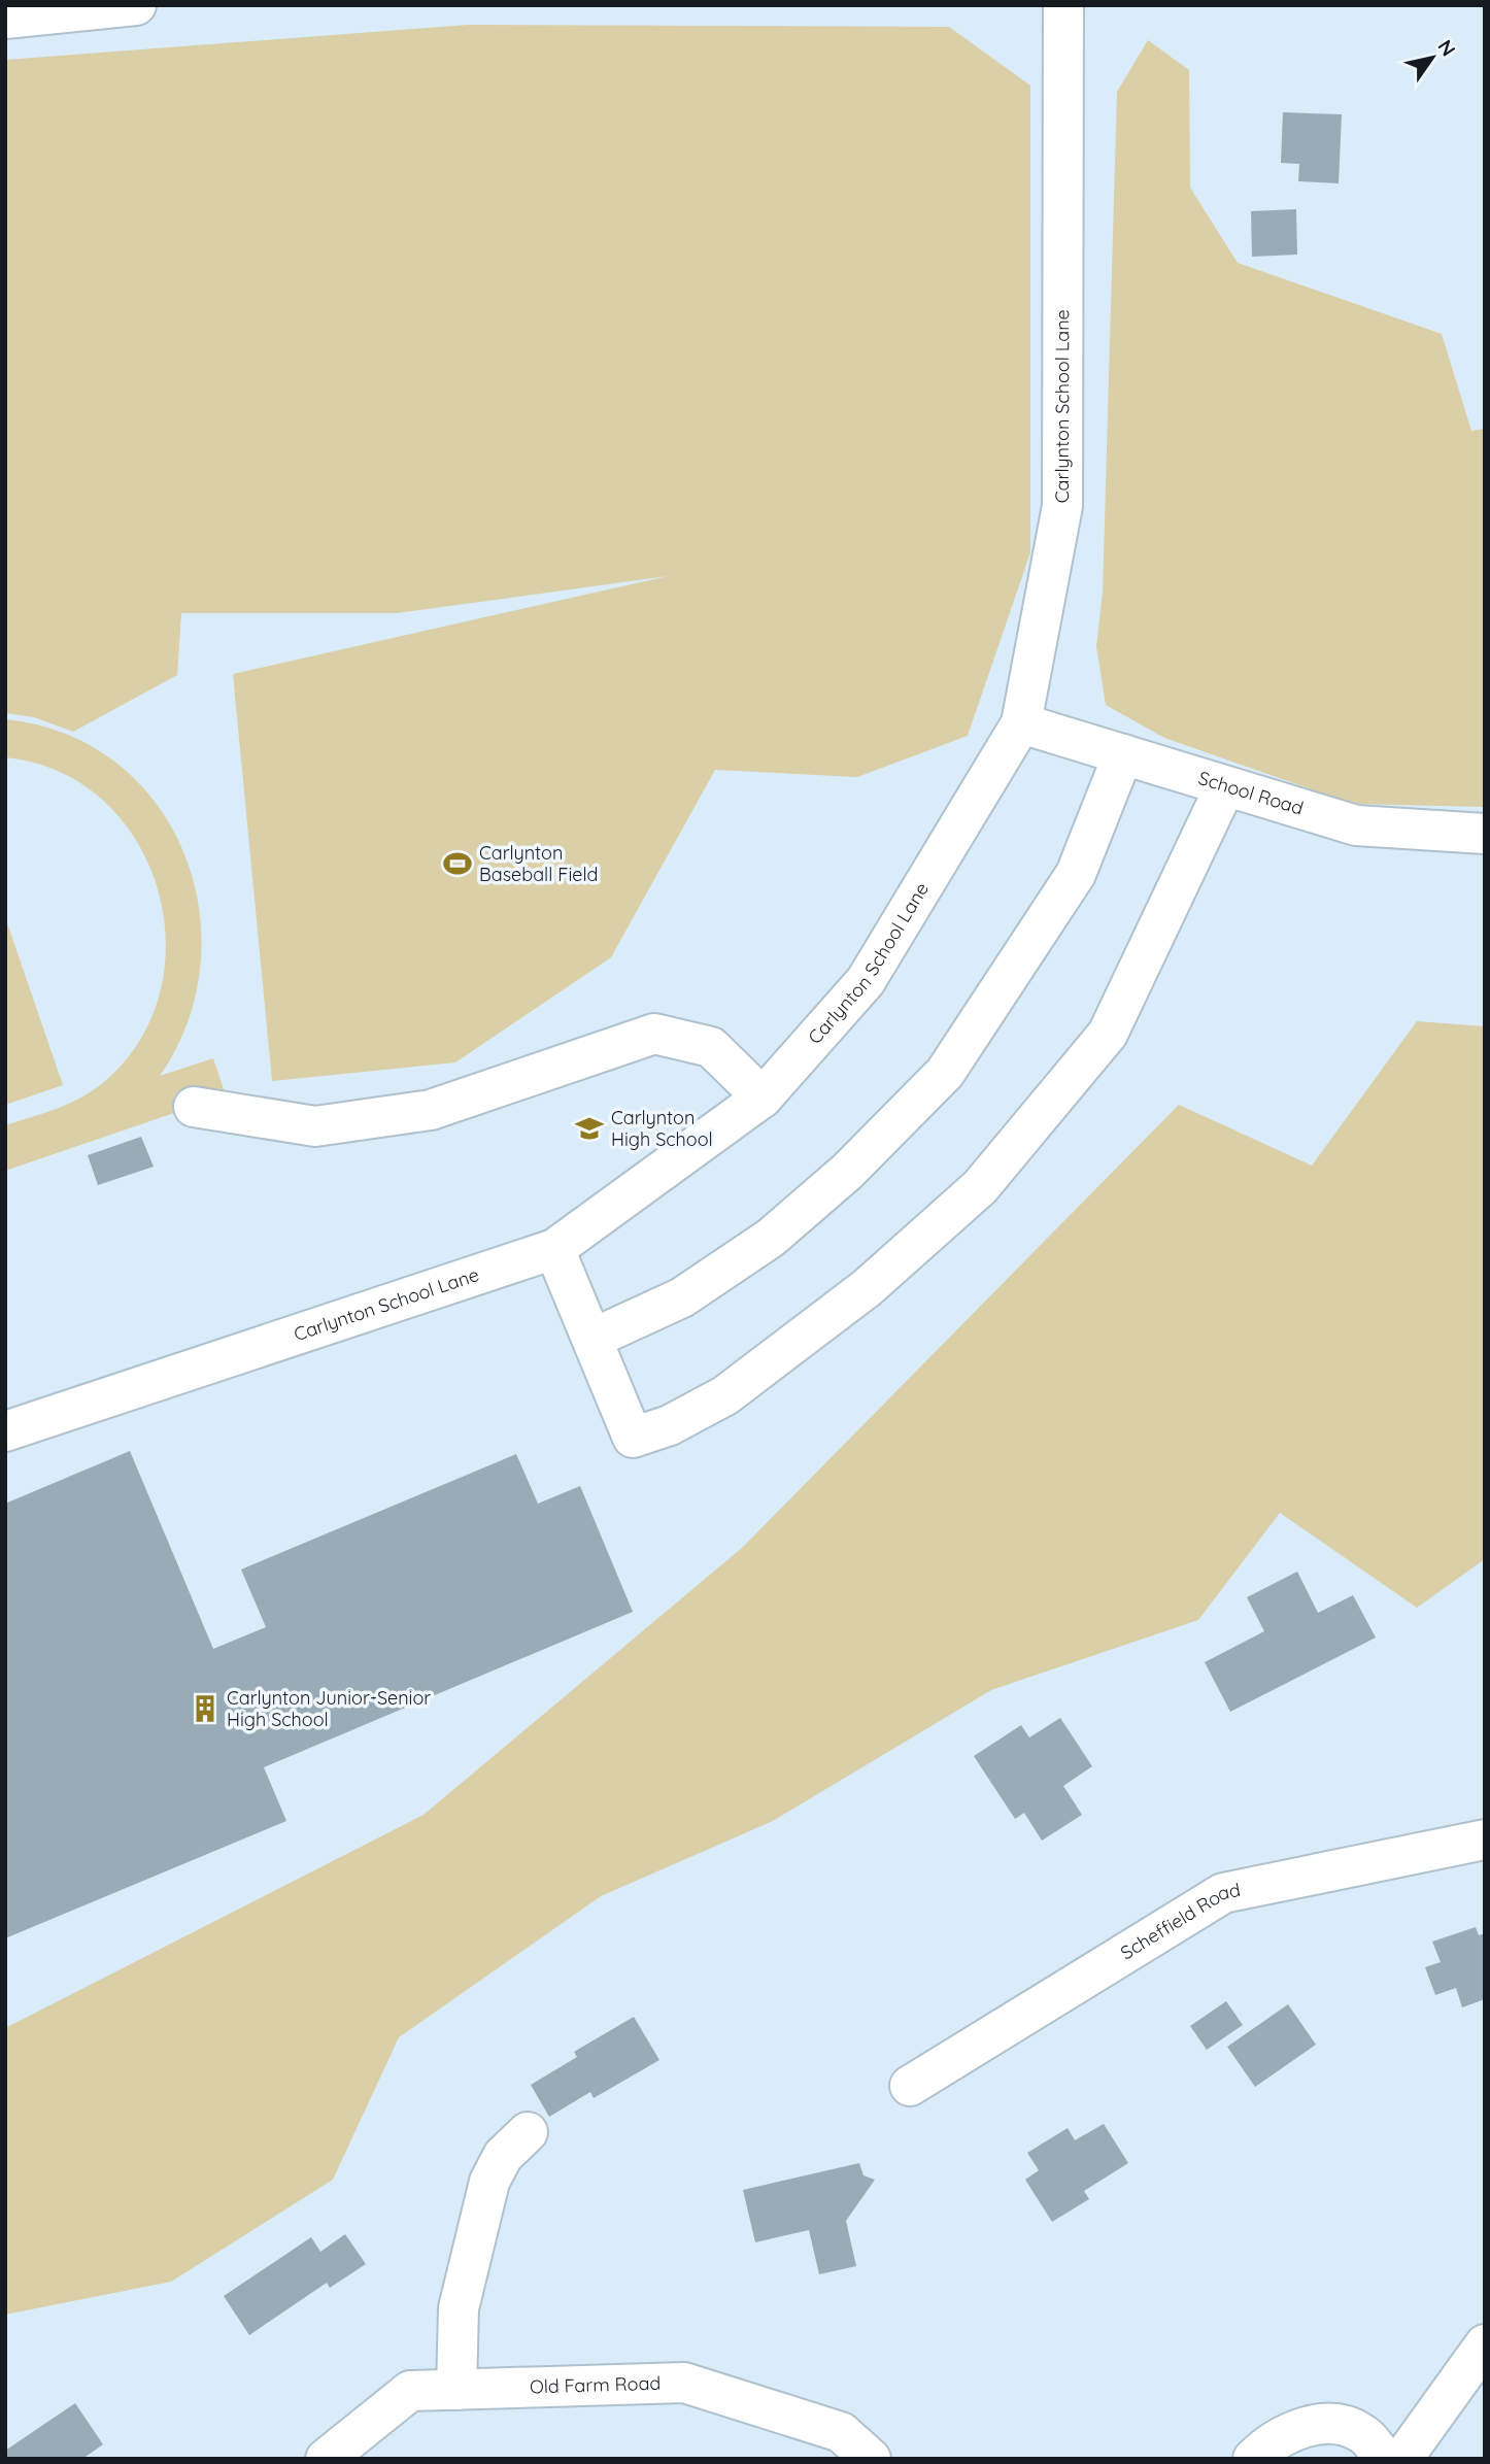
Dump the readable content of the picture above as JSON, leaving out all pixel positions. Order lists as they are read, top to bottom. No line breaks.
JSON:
{"streets":{"street":["Carlynton School Lane","School Road","Scheffield Road","Old Farm Road"]},"crossings":[["Carlynton School Lane","School Road"]],"places":{"sports":["Carlynton Baseball Field"],"school or university":["Carlynton High School"],"building":["Carlynton Junior-Senior High School"]},"north":"top right"}
